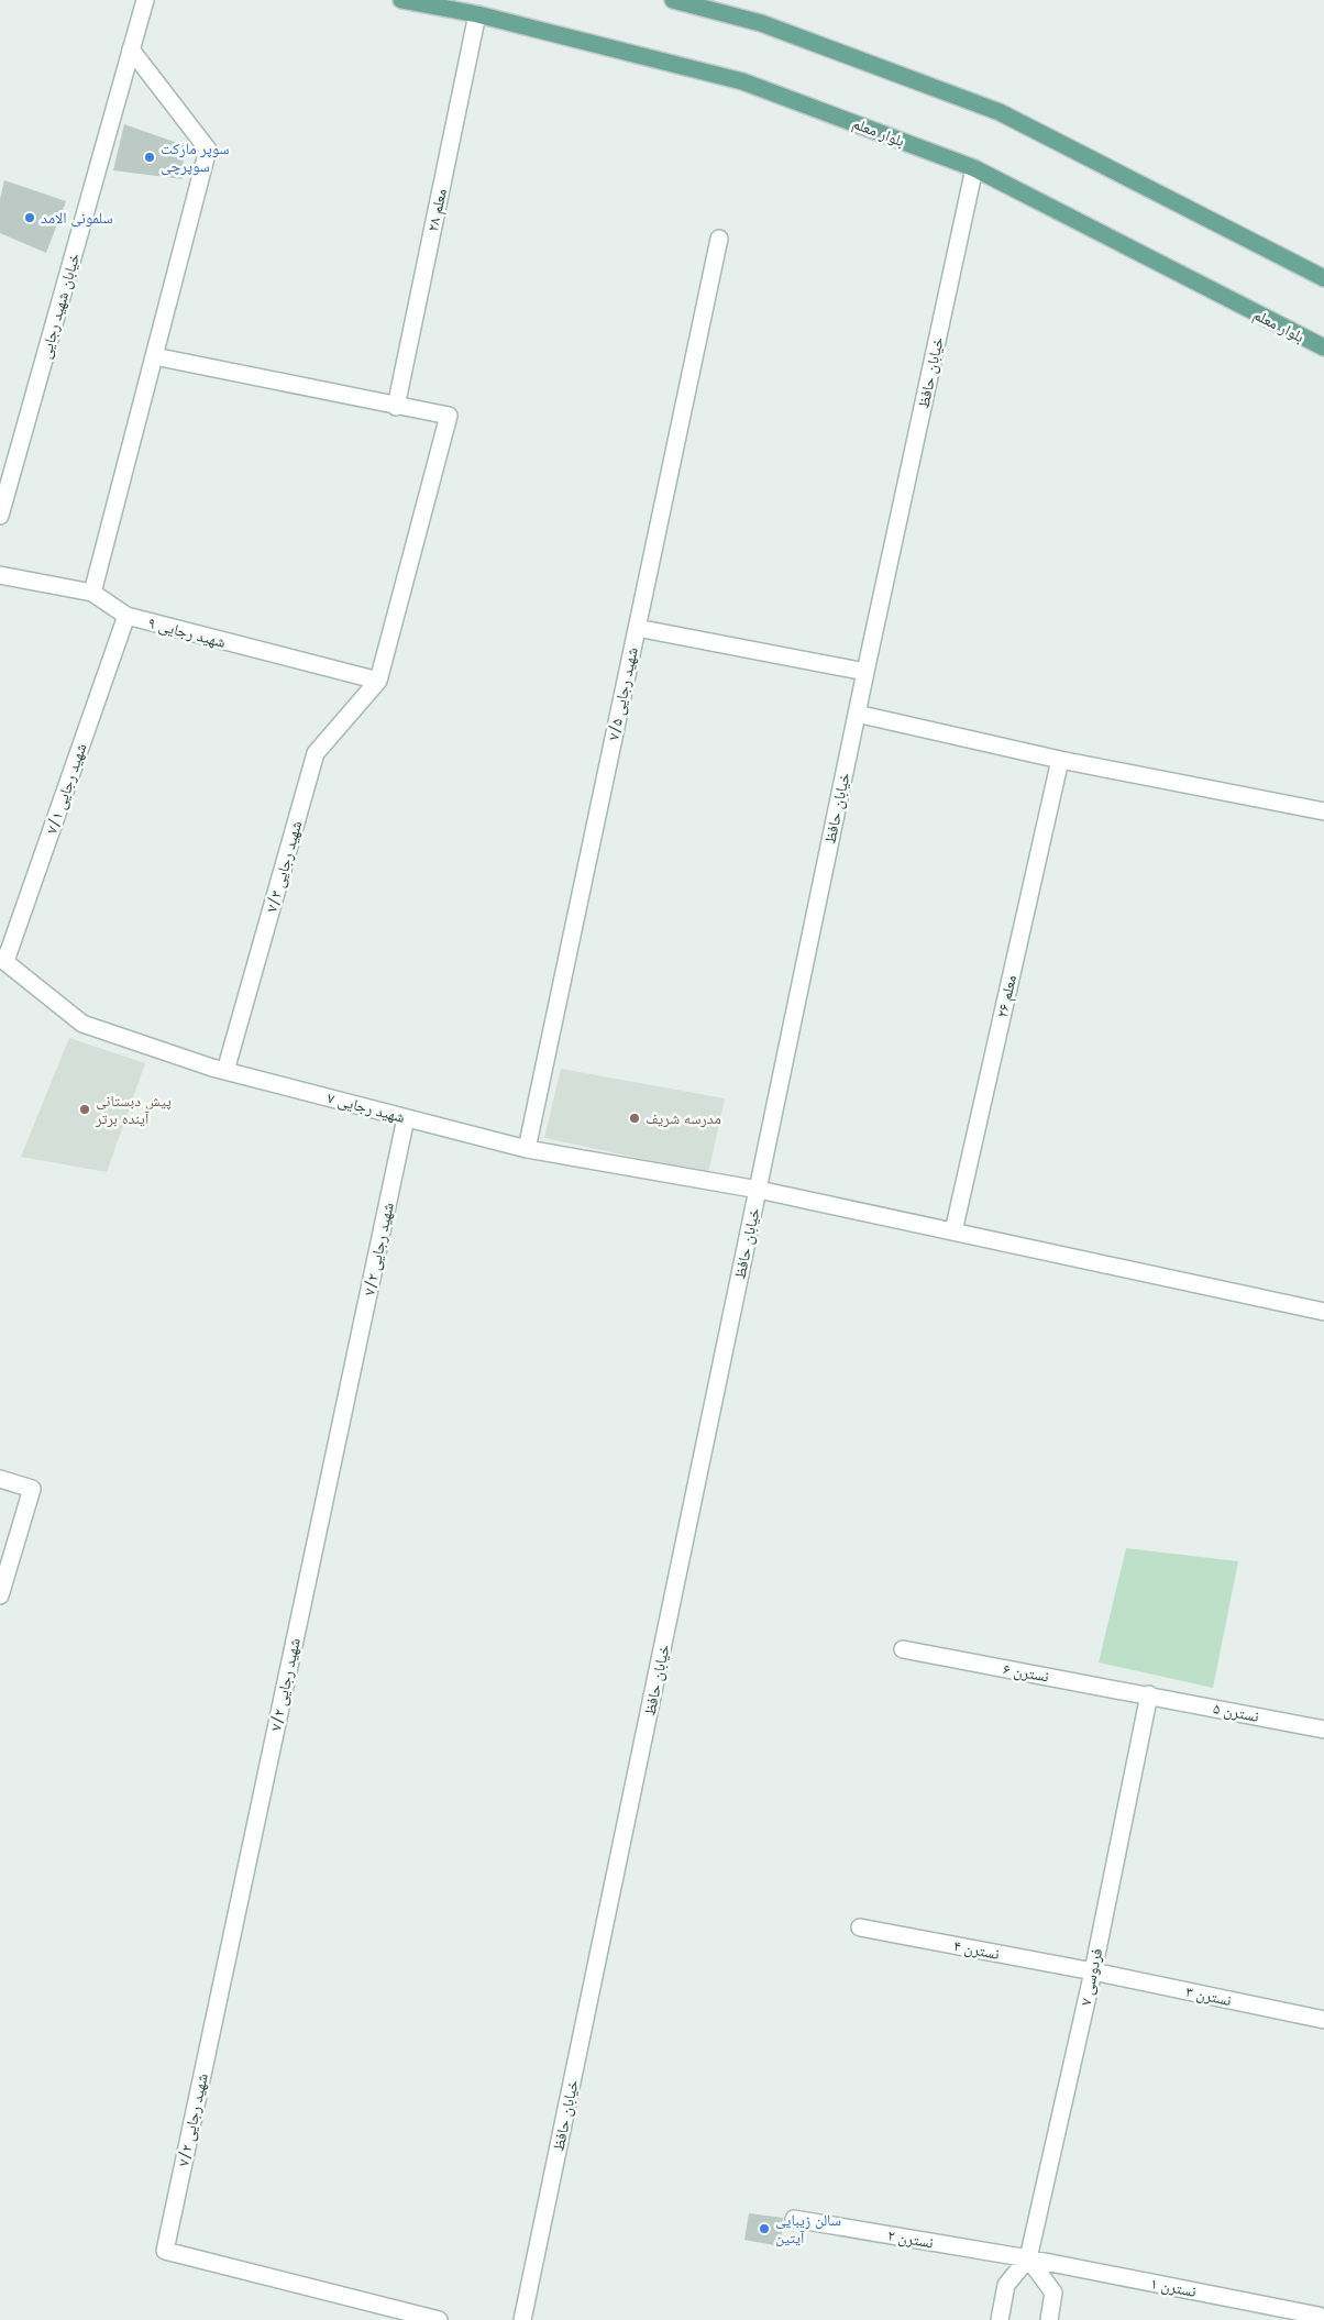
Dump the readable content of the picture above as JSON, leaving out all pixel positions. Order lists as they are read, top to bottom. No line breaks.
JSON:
{"streets":{"main road":["بلوار معلم"],"street":["معلم ۲۸","خیابان شهید رجایی","خیابان حافظ","شهید رجایی ۹","شهید رجایی ۷/۵","شهید رجایی ۷/۱","شهید رجایی ۷/۳","معلم ۲۶","شهید رجایی ۷","شهید رجایی ۷/۲","نسترن ۶","نسترن ۵","نسترن ۴","فردوسی ۷","نسترن ۳","نسترن ۲","نسترن ۱"]},"crossings":[["بلوار معلم","معلم ۲۸"],["بلوار معلم","خیابان حافظ"],["خیابان حافظ","شهید رجایی ۷"],["شهید رجایی ۹","شهید رجایی ۷/۱"],["شهید رجایی ۹","شهید رجایی ۷/۳"],["شهید رجایی ۷/۵","شهید رجایی ۷"],["شهید رجایی ۷/۱","شهید رجایی ۷"],["شهید رجایی ۷/۳","شهید رجایی ۷"],["معلم ۲۶","شهید رجایی ۷"],["شهید رجایی ۷","شهید رجایی ۷/۲"],["نسترن ۶","نسترن ۵"],["نسترن ۶","فردوسی ۷"],["نسترن ۵","فردوسی ۷"],["نسترن ۴","فردوسی ۷"],["نسترن ۴","نسترن ۳"],["فردوسی ۷","نسترن ۳"],["فردوسی ۷","نسترن ۲"],["فردوسی ۷","نسترن ۱"],["نسترن ۲","نسترن ۱"]],"places":["سوپر مارکت سوپرچی","سلمونی الامد","پیش دبستانی آینده برتر","مدرسه شریف","سالن زیبایی آیتین"]}
